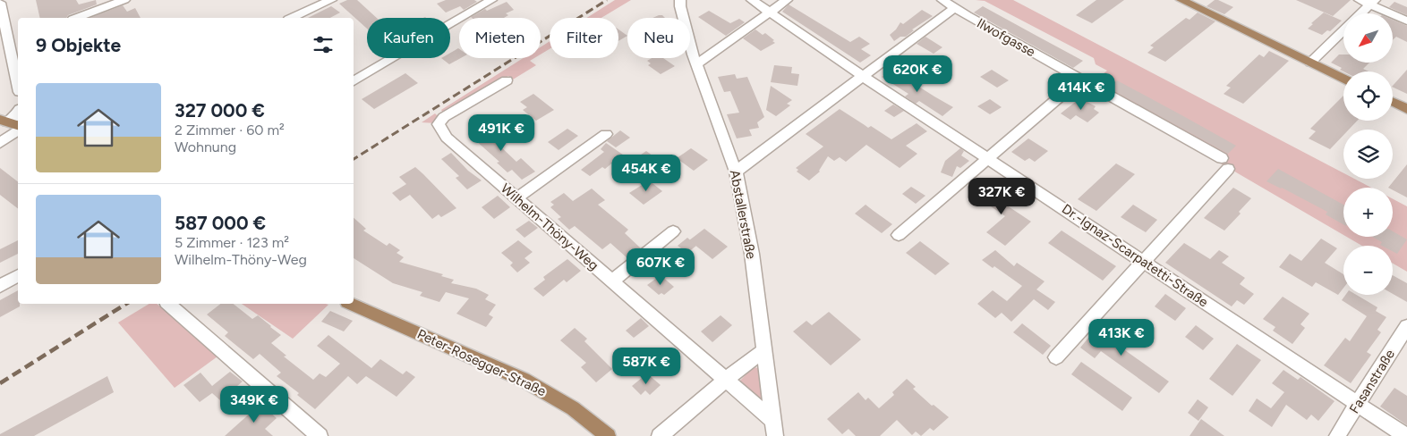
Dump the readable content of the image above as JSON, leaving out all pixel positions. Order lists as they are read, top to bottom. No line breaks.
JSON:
{"streets":{"main road":["Peter-Rosegger-Straße"],"street":["Ilwofgasse","Abstallerstraße","Wilhelm-Thöny-Weg","Dr.-Ignaz-Scarpatetti-Straße","Fasanstraße"]},"crossings":[["Ilwofgasse","Dr.-Ignaz-Scarpatetti-Straße"],["Abstallerstraße","Wilhelm-Thöny-Weg"],["Dr.-Ignaz-Scarpatetti-Straße","Fasanstraße"]],"north":"bottom left","page":{"map_buttons":["+","−"],"chip":["Kaufen","Mieten","Filter","Neu"],"heading":"9 Objekte","price":["620K €","414K €","491K €","454K €","327K €","607K €","413K €","587K €","349K €"],"list":[{"name":"327 000 €","note":"2 Zimmer · 60 m² · Wohnung"},{"name":"587 000 €","note":"5 Zimmer · 123 m² · Wilhelm-Thöny-Weg"}]}}
